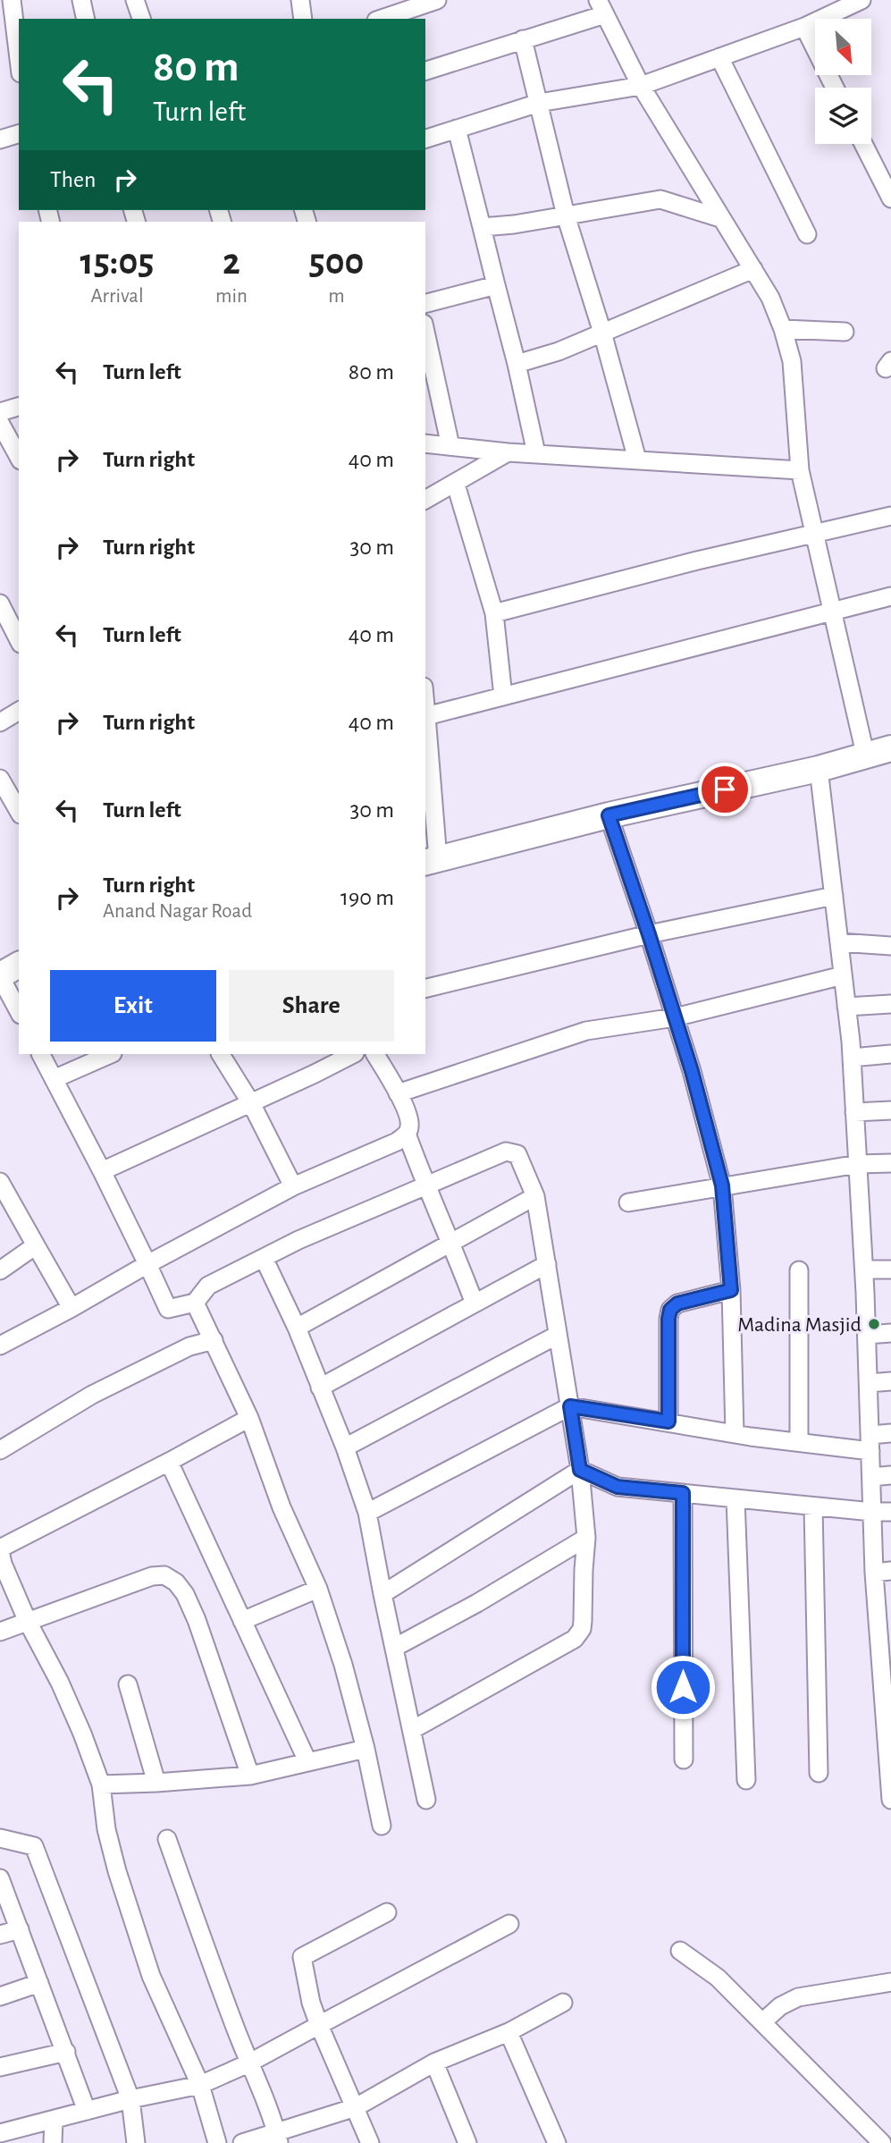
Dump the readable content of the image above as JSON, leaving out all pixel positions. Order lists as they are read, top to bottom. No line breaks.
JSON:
{"places":["Madina Masjid"],"north":"bottom right","page":{"turn":["80 m","Turn left"],"then":"Then","eta":["15:05","Arrival","2","min","500","m"],"list":[{"name":"Turn left","value":"80 m"},{"name":"Turn right","value":"40 m"},{"name":"Turn right","value":"30 m"},{"name":"Turn left","value":"40 m"},{"name":"Turn right","value":"40 m"},{"name":"Turn left","value":"30 m"},{"name":"Turn right","note":"Anand Nagar Road","value":"190 m"}],"buttons":["Exit","Share"]}}
